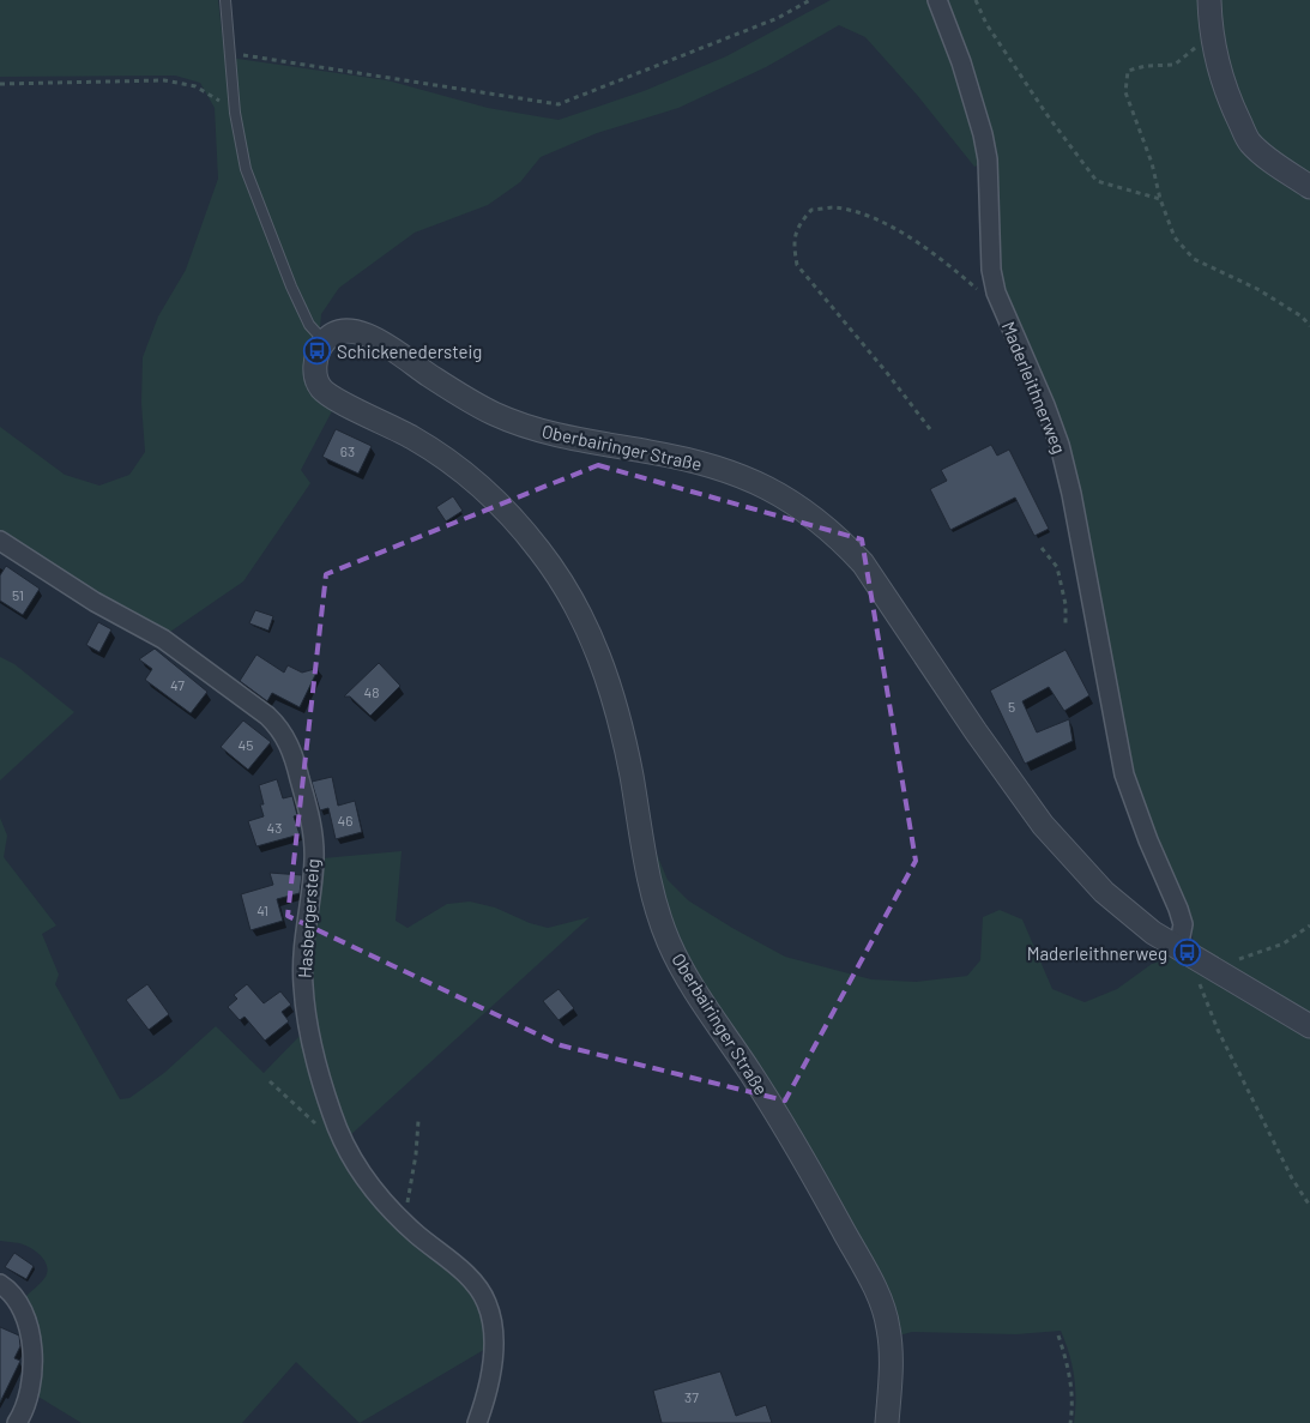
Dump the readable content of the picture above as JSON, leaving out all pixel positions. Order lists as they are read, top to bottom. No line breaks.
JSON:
{"streets":{"street":["Maderleithnerweg","Oberbairinger Straße","Hasbergersteig"]},"crossings":[["Maderleithnerweg","Oberbairinger Straße"]],"places":{"bus stop":["Schickenedersteig","Maderleithnerweg"]},"house_numbers":["63","51","47","48","5","45","46","43","41","37"]}
